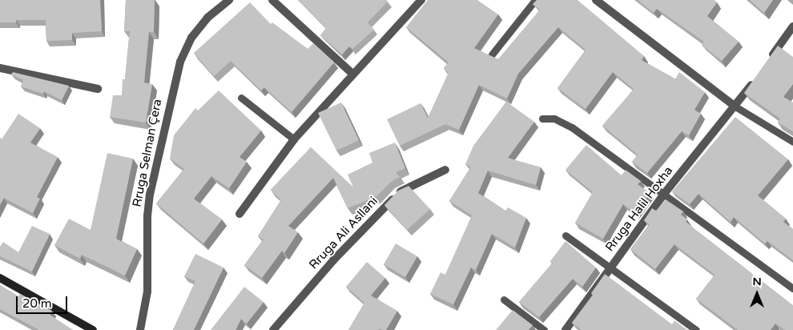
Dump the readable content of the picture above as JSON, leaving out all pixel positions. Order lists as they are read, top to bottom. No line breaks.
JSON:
{"streets":{"street":["Rruga Selman Çera","Rruga Halil Hoxha","Rruga Ali Asllani"]},"scale_bar":"20 m","north":"top"}
